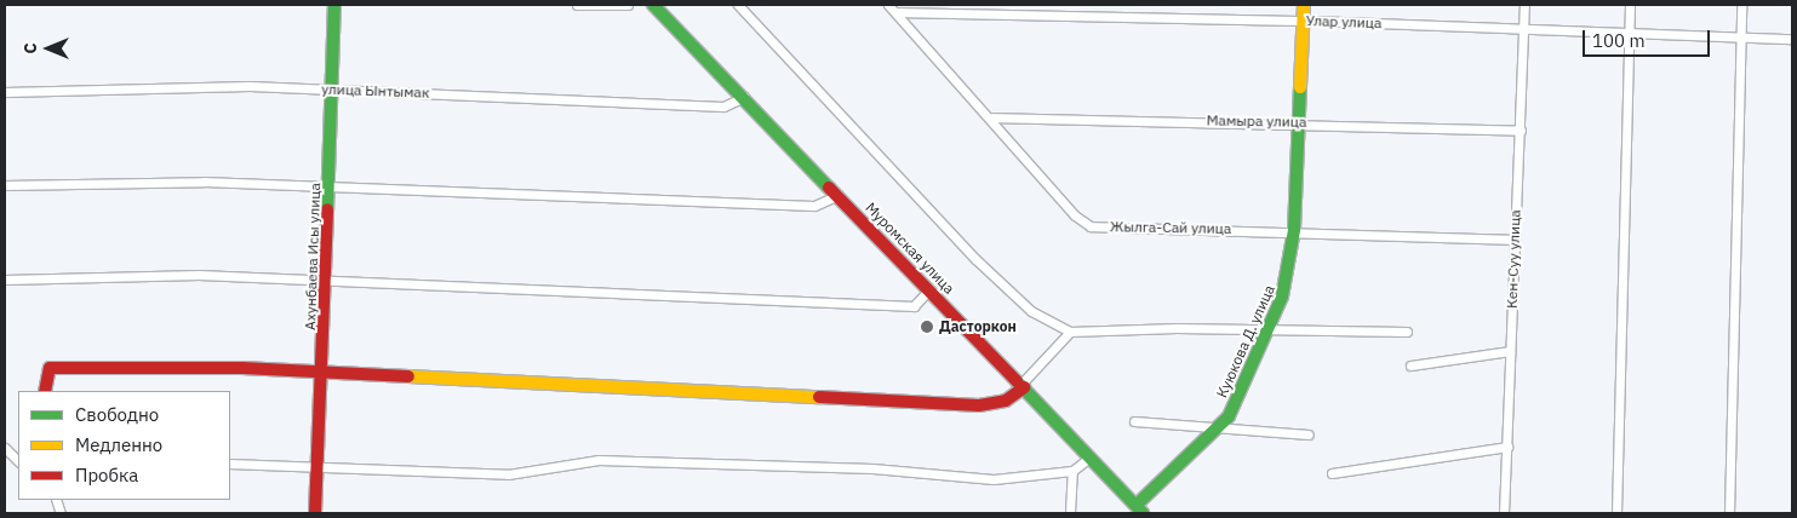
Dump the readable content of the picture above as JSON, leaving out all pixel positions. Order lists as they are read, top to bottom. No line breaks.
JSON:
{"streets":{"street":["Улар улица","улица Ынтымак","Мамыра улица","Жылга-Сай улица","Муромская улица","Ахунбаева Исы улица","Кен-Суу улица","Куюкова Д. улица"]},"crossings":[["Улар улица","Жылга-Сай улица"],["Улар улица","Кен-Суу улица"],["Улар улица","Куюкова Д. улица"],["улица Ынтымак","Муромская улица"],["улица Ынтымак","Ахунбаева Исы улица"],["Мамыра улица","Жылга-Сай улица"],["Мамыра улица","Кен-Суу улица"],["Мамыра улица","Куюкова Д. улица"],["Жылга-Сай улица","Кен-Суу улица"],["Жылга-Сай улица","Куюкова Д. улица"],["Муромская улица","Куюкова Д. улица"]],"places":["Дасторкон"],"legend":["Свободно","Медленно","Пробка"],"scale_bar":"100 m","north":"left"}
